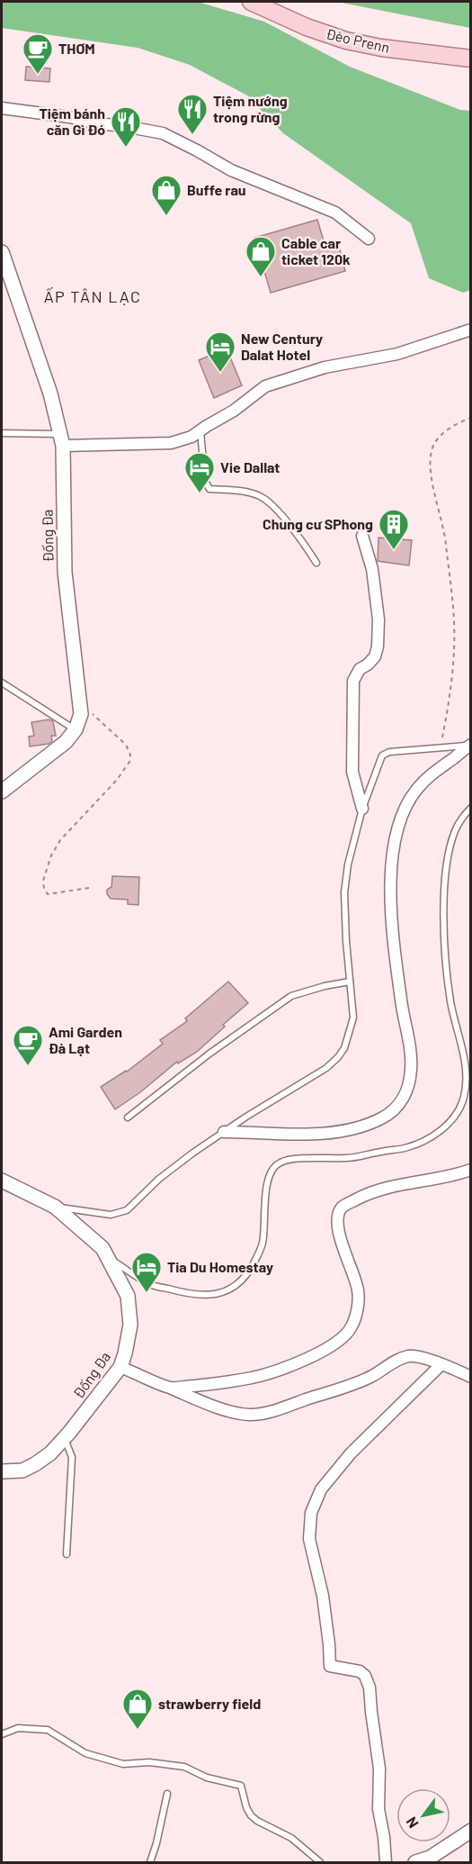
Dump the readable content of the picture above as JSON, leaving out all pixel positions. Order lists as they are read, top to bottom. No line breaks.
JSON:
{"streets":{"main road":["Đèo Prenn"],"street":["Đống Đa"]},"districts":["ẤP TÂN LẠC"],"places":{"cafe":["THƠM","Ami Garden Đà Lạt"],"restaurant":["Tiệm nướng trong rừng","Tiệm bánh căn Gì Đó"],"shop":["Buffe rau","Cable car ticket 120k","strawberry field"],"hotel":["New Century Dalat Hotel","Vie Dallat","Tia Du Homestay"],"building":["Chung cư SPhong"]},"north":"bottom left"}
